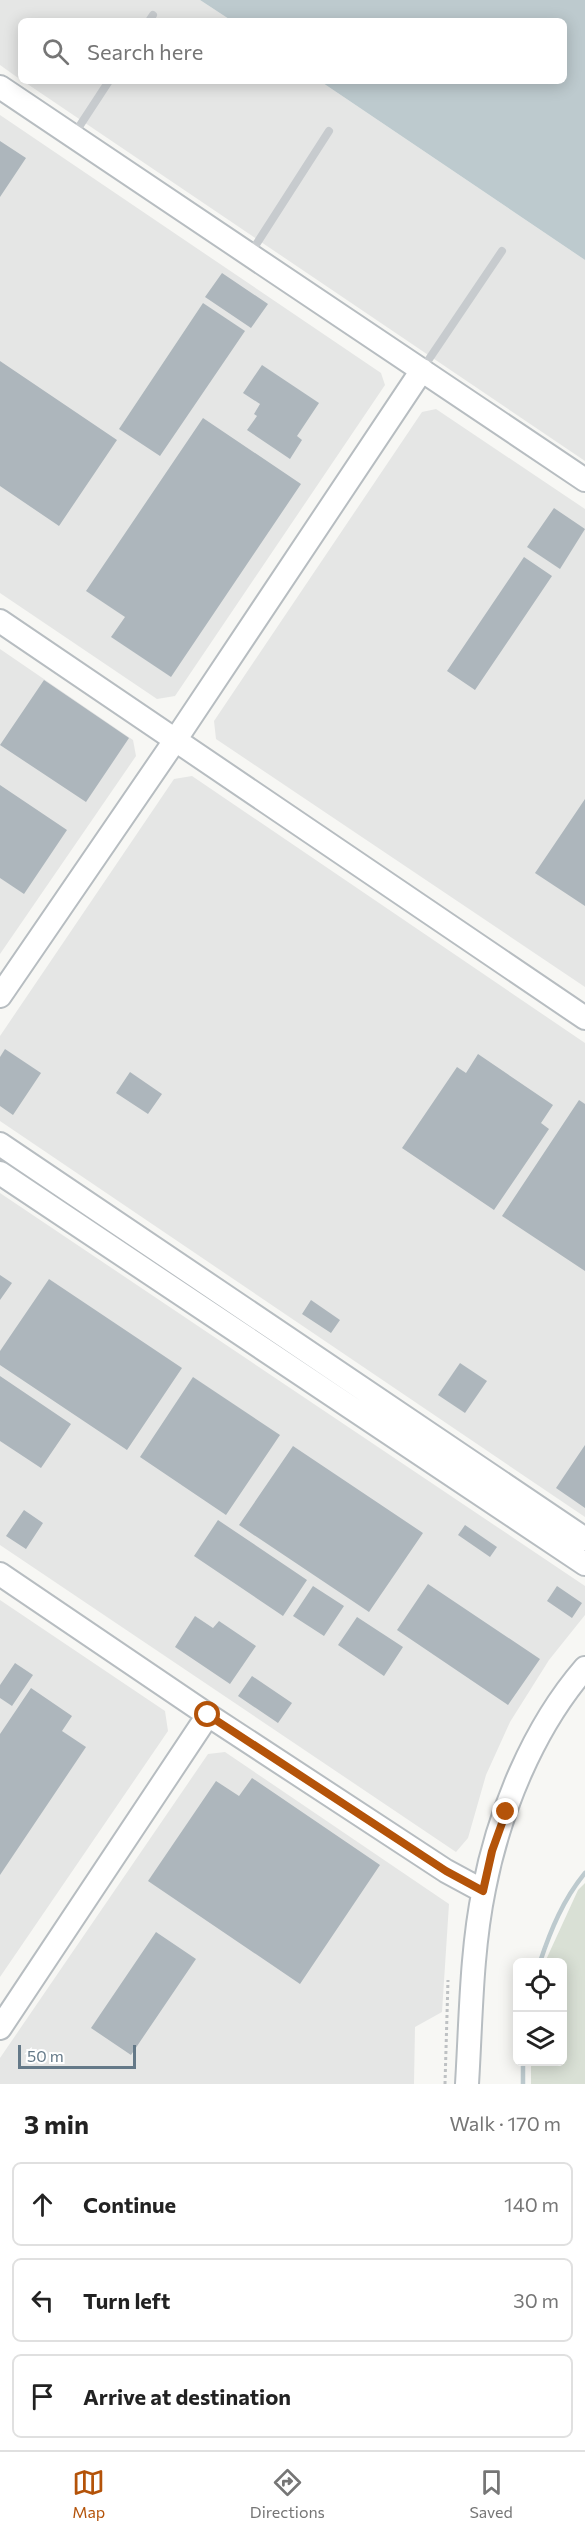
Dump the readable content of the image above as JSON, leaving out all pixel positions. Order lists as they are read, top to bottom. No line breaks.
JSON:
{"scale_bar":"50 m","page":{"search":"Search here","scale":"50 m","heading":["3 min","Walk · 170 m"],"list":[["Continue","140 m"],["Turn left","30 m"],"Arrive at destination"],"nav":["Map","Directions","Saved"]}}
